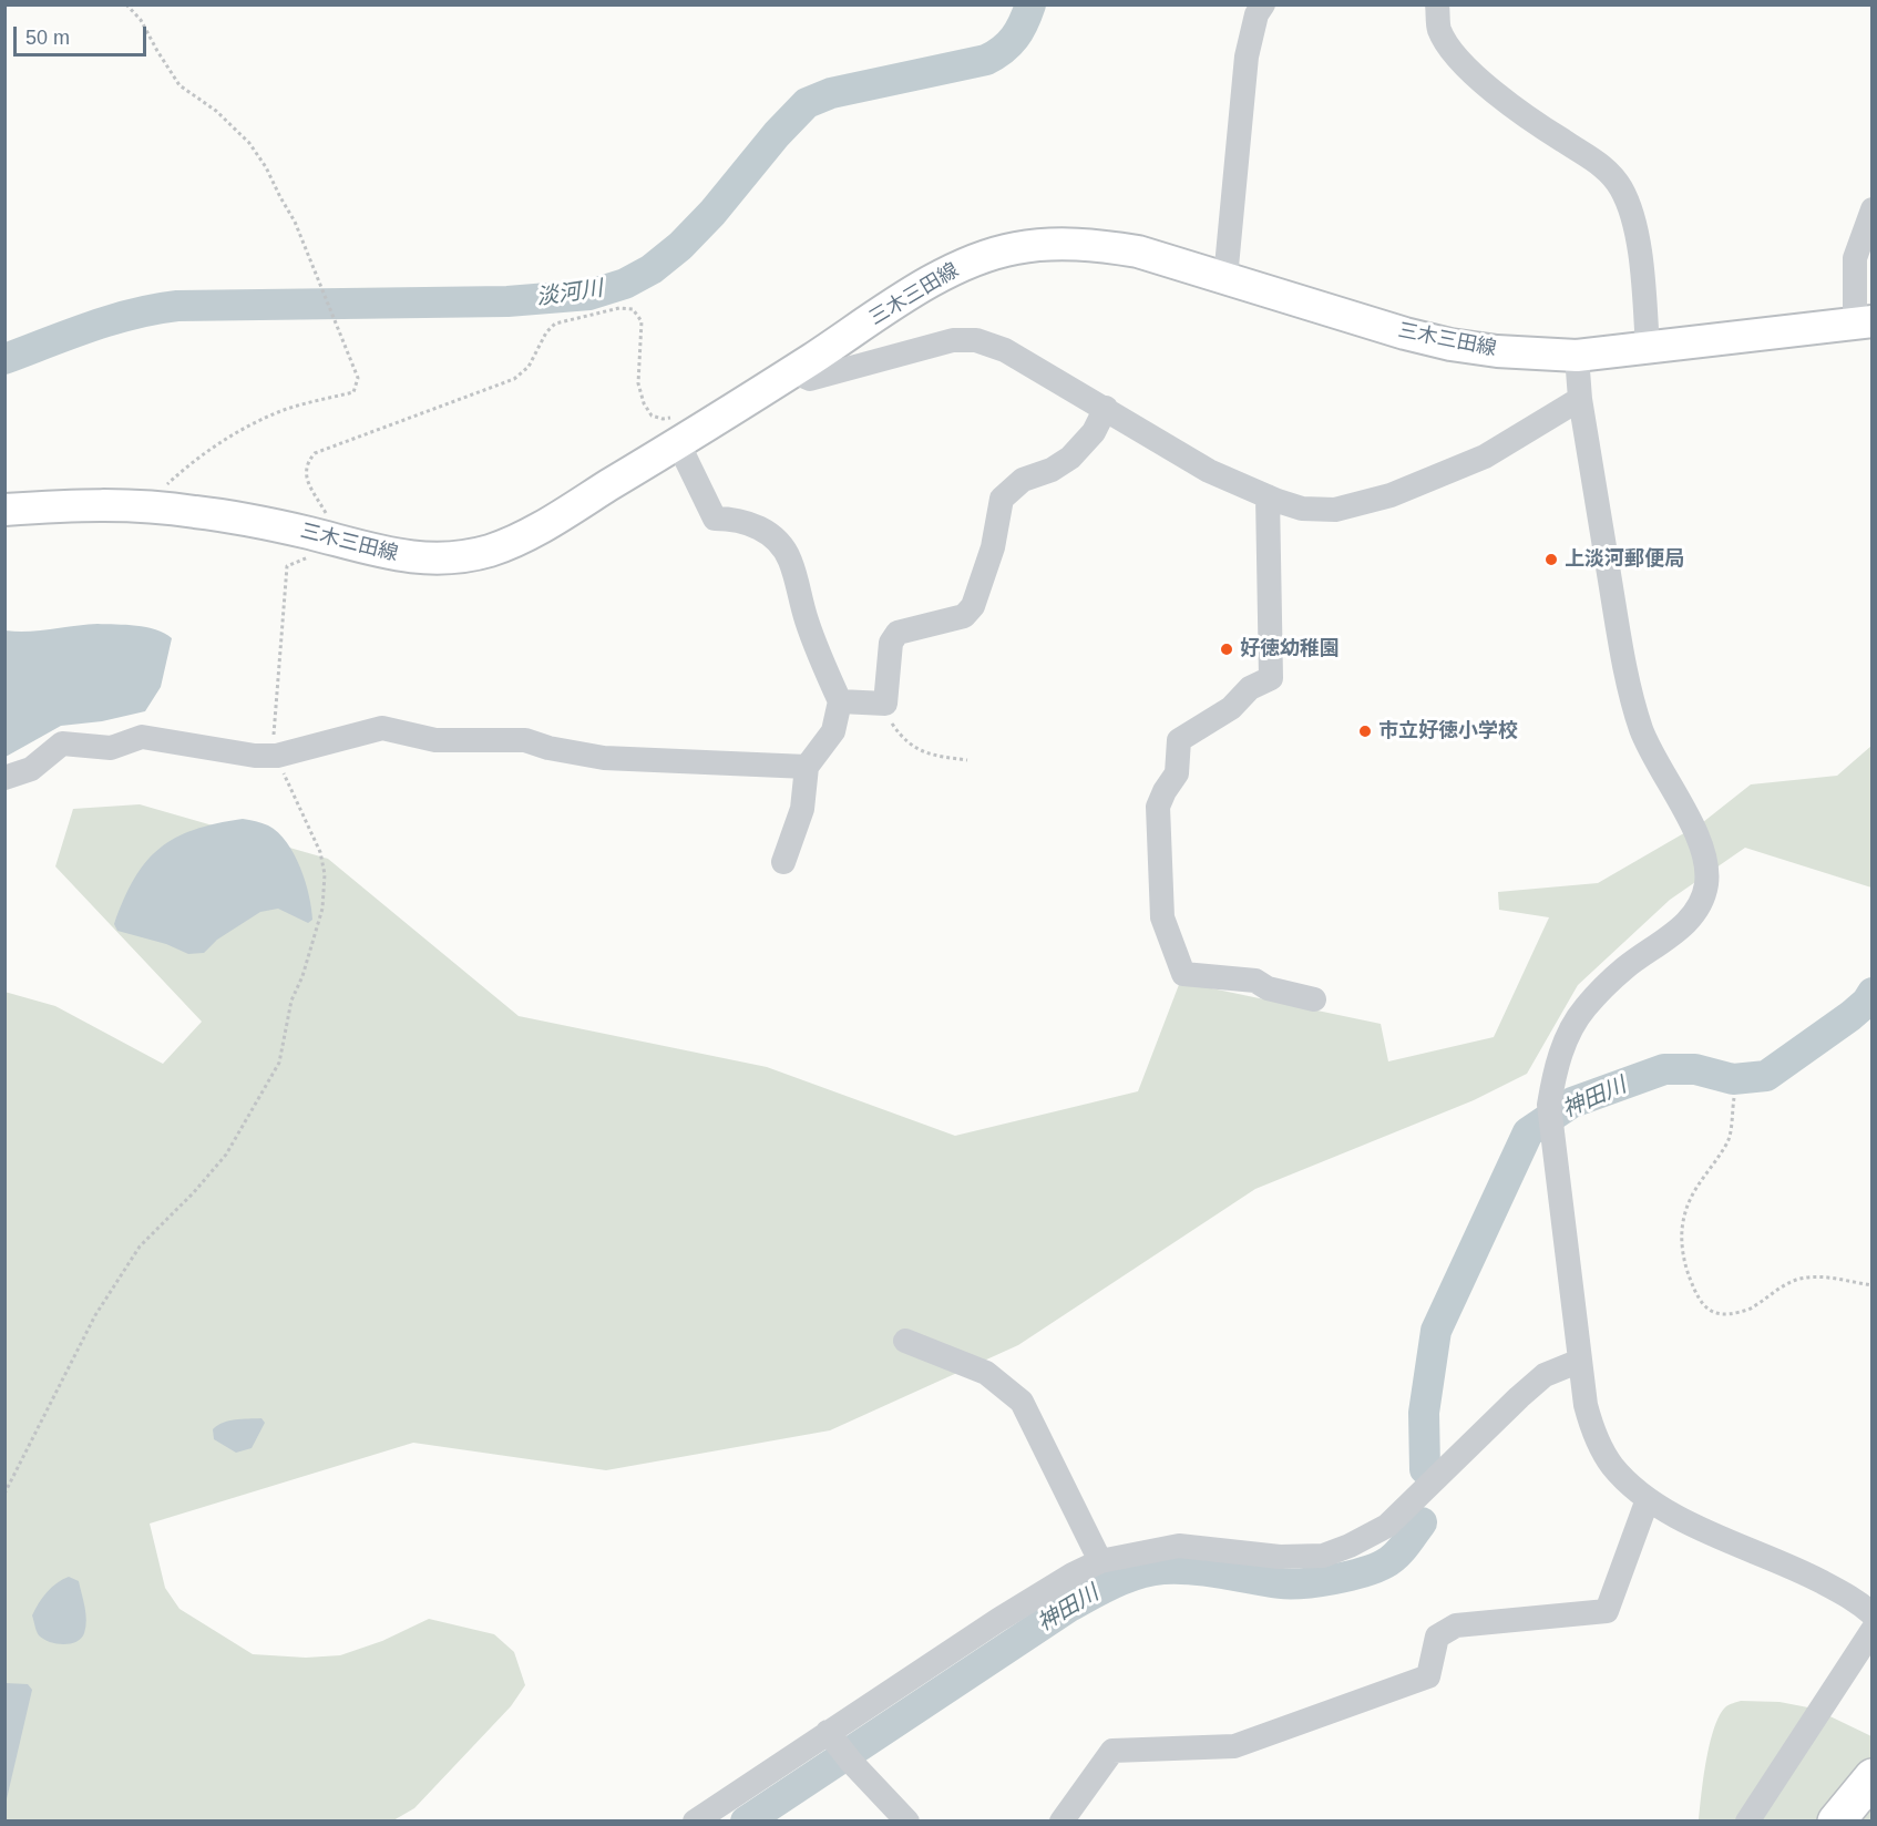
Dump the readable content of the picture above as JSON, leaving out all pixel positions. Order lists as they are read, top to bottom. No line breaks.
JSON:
{"streets":{"main road":["三木三田線"]},"water":["淡河川","神田川"],"places":["上淡河郵便局","好徳幼稚園","市立好徳小学校"],"scale_bar":"50 m"}
